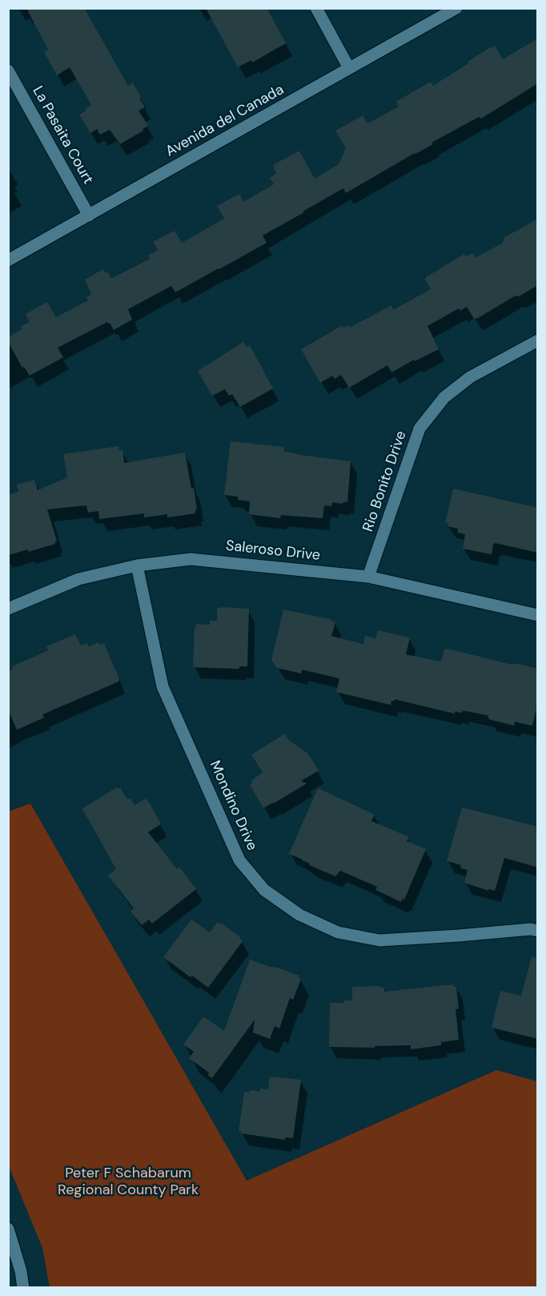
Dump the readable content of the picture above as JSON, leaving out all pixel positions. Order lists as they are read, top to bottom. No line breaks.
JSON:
{"streets":{"street":["Avenida del Canada","La Pasaita Court","Rio Bonito Drive","Saleroso Drive","Mondino Drive"]},"crossings":[["Avenida del Canada","La Pasaita Court"],["Rio Bonito Drive","Saleroso Drive"],["Saleroso Drive","Mondino Drive"]],"parks":["Peter F Schabarum Regional County Park"]}
